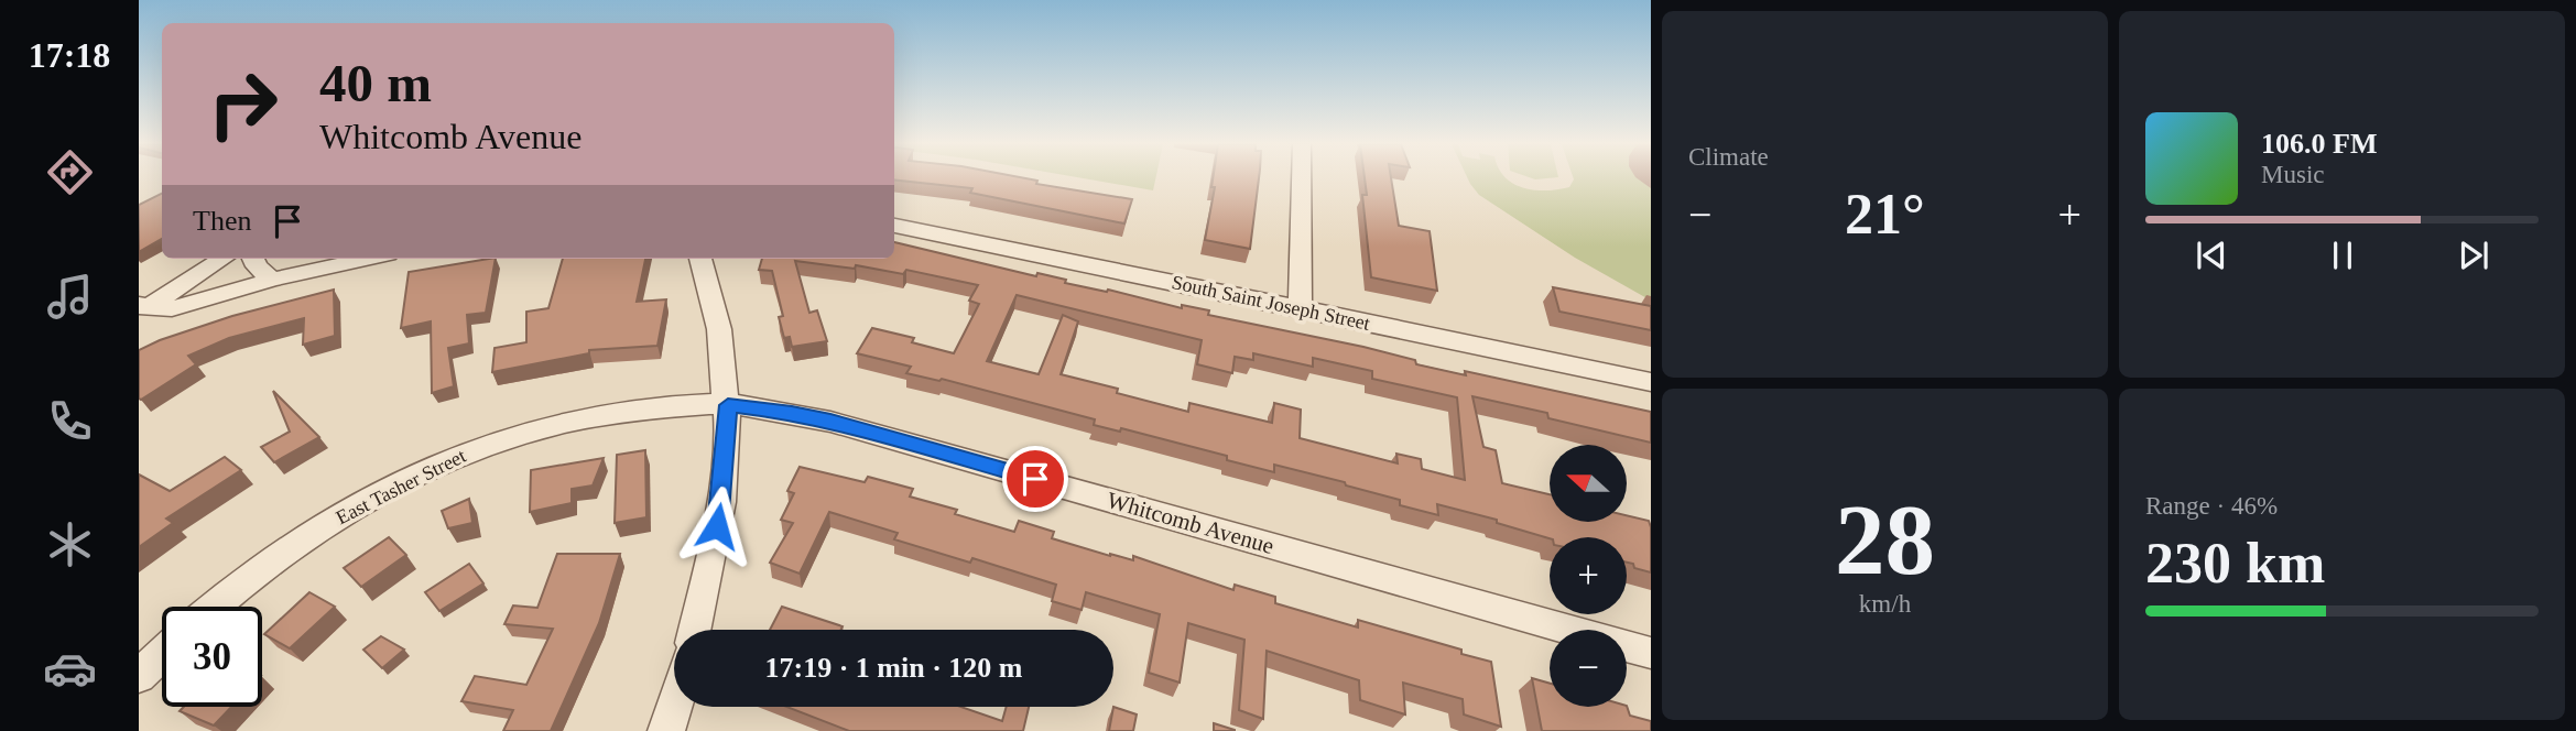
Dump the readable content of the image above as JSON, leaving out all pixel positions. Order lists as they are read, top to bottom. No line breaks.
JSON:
{"streets":{"street":["South Saint Joseph Street","East Tasher Street","Whitcomb Avenue"]},"crossings":[["East Tasher Street","Whitcomb Avenue"]],"north":"left","page":{"tabs":"17:18","tile":["Climate",["28","km/h"],["Range · 46%","230 km"]],"turn":["40 m","Whitcomb Avenue"],"song":["106.0 FM","Music"],"heat":["−","21°","+"],"then":"Then","map_buttons":["+","−"],"limit":"30","trip":"17:19 · 1 min · 120 m"}}
